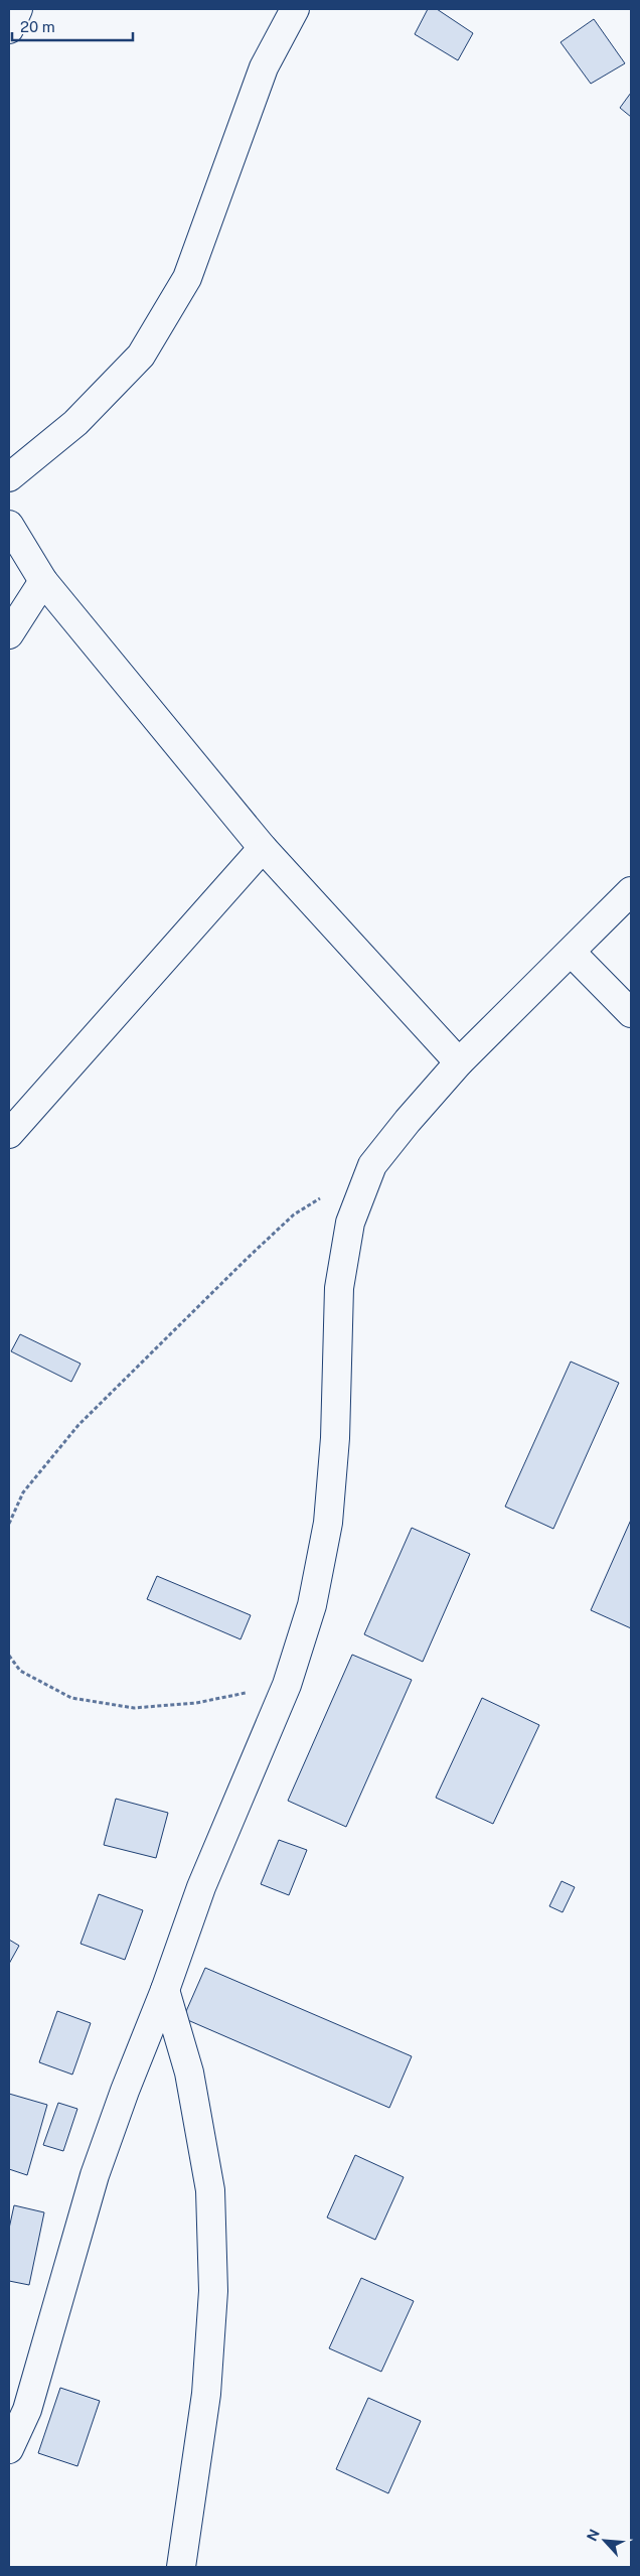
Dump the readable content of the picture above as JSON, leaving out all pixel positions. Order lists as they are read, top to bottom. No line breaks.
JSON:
{"scale_bar":"20 m","north":"top left"}
